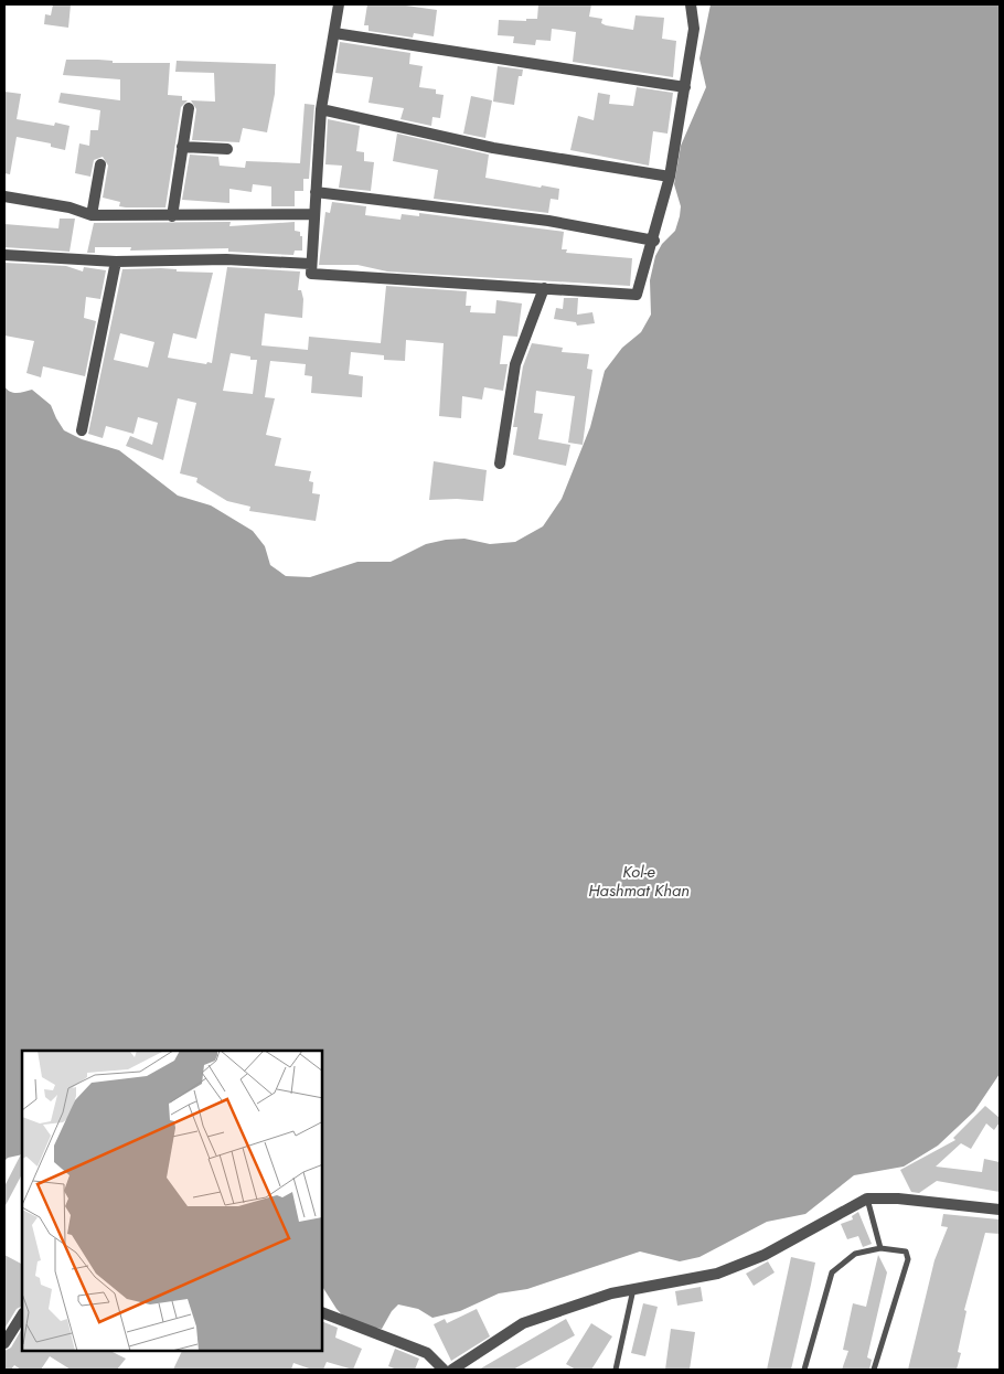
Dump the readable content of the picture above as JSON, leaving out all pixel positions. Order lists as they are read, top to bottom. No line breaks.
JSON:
{"water":["Kol-e Hashmat Khan"]}
